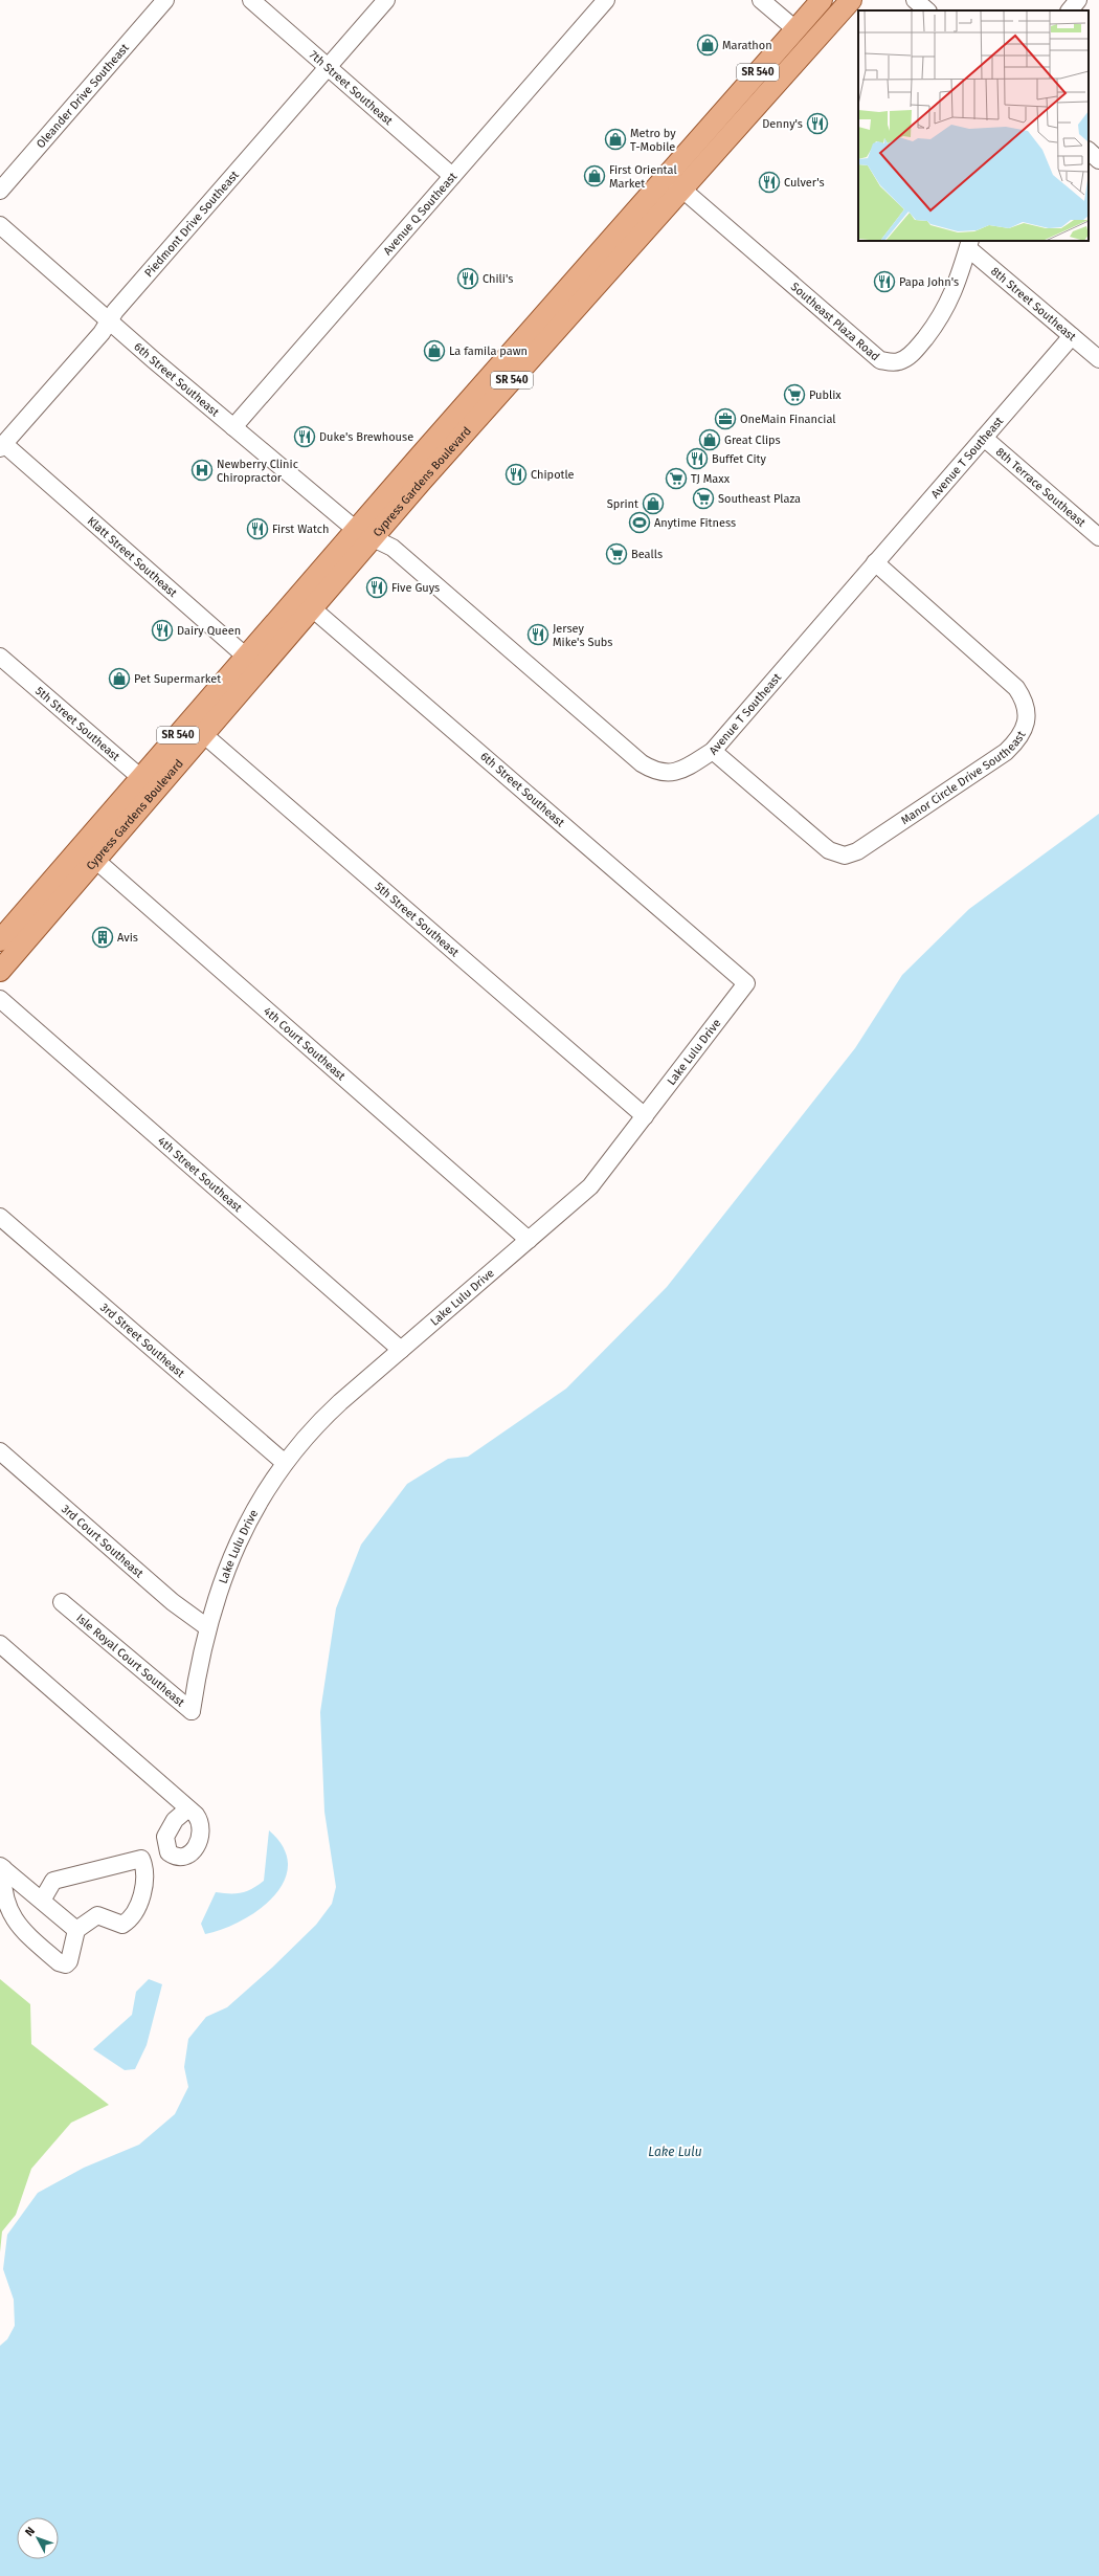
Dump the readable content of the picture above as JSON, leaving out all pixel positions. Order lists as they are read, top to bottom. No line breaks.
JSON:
{"streets":{"main road":["SR 540","Cypress Gardens Boulevard"],"street":["7th Street Southeast","Oleander Drive Southeast","Avenue Q Southeast","Piedmont Drive Southeast","8th Street Southeast","Southeast Plaza Road","6th Street Southeast","Avenue T Southeast","8th Terrace Southeast","Klatt Street Southeast","5th Street Southeast","Manor Circle Drive Southeast","4th Court Southeast","Lake Lulu Drive","4th Street Southeast","3rd Street Southeast","3rd Court Southeast","Isle Royal Court Southeast"]},"crossings":[["7th Street Southeast","Avenue Q Southeast"],["7th Street Southeast","Piedmont Drive Southeast"],["Avenue Q Southeast","6th Street Southeast"],["Piedmont Drive Southeast","6th Street Southeast"],["Piedmont Drive Southeast","Klatt Street Southeast"],["8th Street Southeast","Southeast Plaza Road"],["8th Street Southeast","Avenue T Southeast"],["Southeast Plaza Road","Cypress Gardens Boulevard"],["6th Street Southeast","Avenue T Southeast"],["6th Street Southeast","Cypress Gardens Boulevard"],["6th Street Southeast","Lake Lulu Drive"],["Avenue T Southeast","Cypress Gardens Boulevard"],["Avenue T Southeast","8th Terrace Southeast"],["Avenue T Southeast","Manor Circle Drive Southeast"],["Cypress Gardens Boulevard","Klatt Street Southeast"],["Cypress Gardens Boulevard","5th Street Southeast"],["Cypress Gardens Boulevard","4th Court Southeast"],["5th Street Southeast","Lake Lulu Drive"],["4th Court Southeast","Lake Lulu Drive"],["Lake Lulu Drive","4th Street Southeast"],["Lake Lulu Drive","3rd Street Southeast"],["Lake Lulu Drive","3rd Court Southeast"],["Lake Lulu Drive","Isle Royal Court Southeast"],["3rd Court Southeast","Isle Royal Court Southeast"]],"water":["Lake Lulu"],"places":{"shop":["Marathon","Metro by T-Mobile","First Oriental Market","La famila pawn","Great Clips","Sprint","Pet Supermarket"],"restaurant":["Denny's","Culver's","Chili's","Papa John's","Duke's Brewhouse","Buffet City","Chipotle","First Watch","Five Guys","Dairy Queen","Jersey Mike's Subs"],"supermarket":["Publix","TJ Maxx","Southeast Plaza","Bealls"],"office":["OneMain Financial"],"hospital":["Newberry Clinic Chiropractor"],"sports":["Anytime Fitness"],"building":["Avis"]},"north":"top left"}
